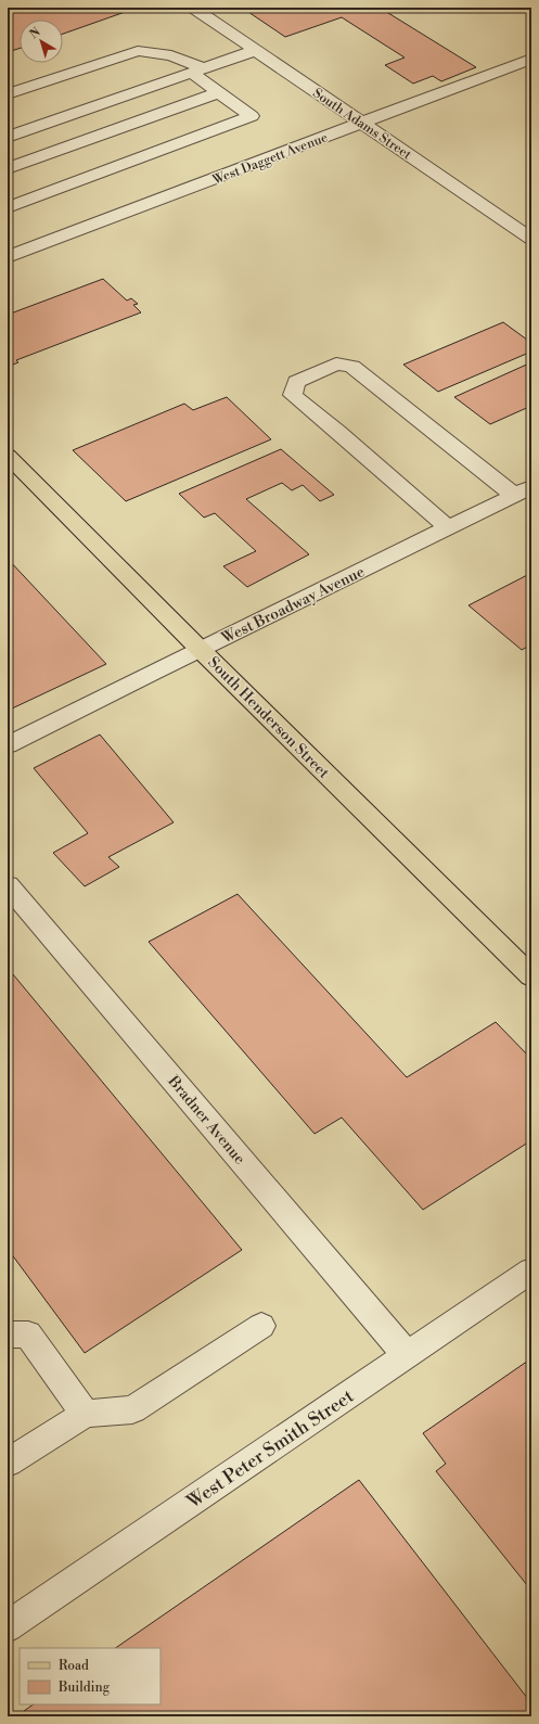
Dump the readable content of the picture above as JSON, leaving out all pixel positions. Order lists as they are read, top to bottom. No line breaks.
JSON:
{"streets":{"main road":["South Henderson Street"],"street":["South Adams Street","West Daggett Avenue","West Broadway Avenue","Bradner Avenue","West Peter Smith Street"]},"crossings":[["South Adams Street","West Daggett Avenue"],["West Broadway Avenue","South Henderson Street"],["Bradner Avenue","West Peter Smith Street"]],"legend":["Road","Building"],"north":"top left"}
